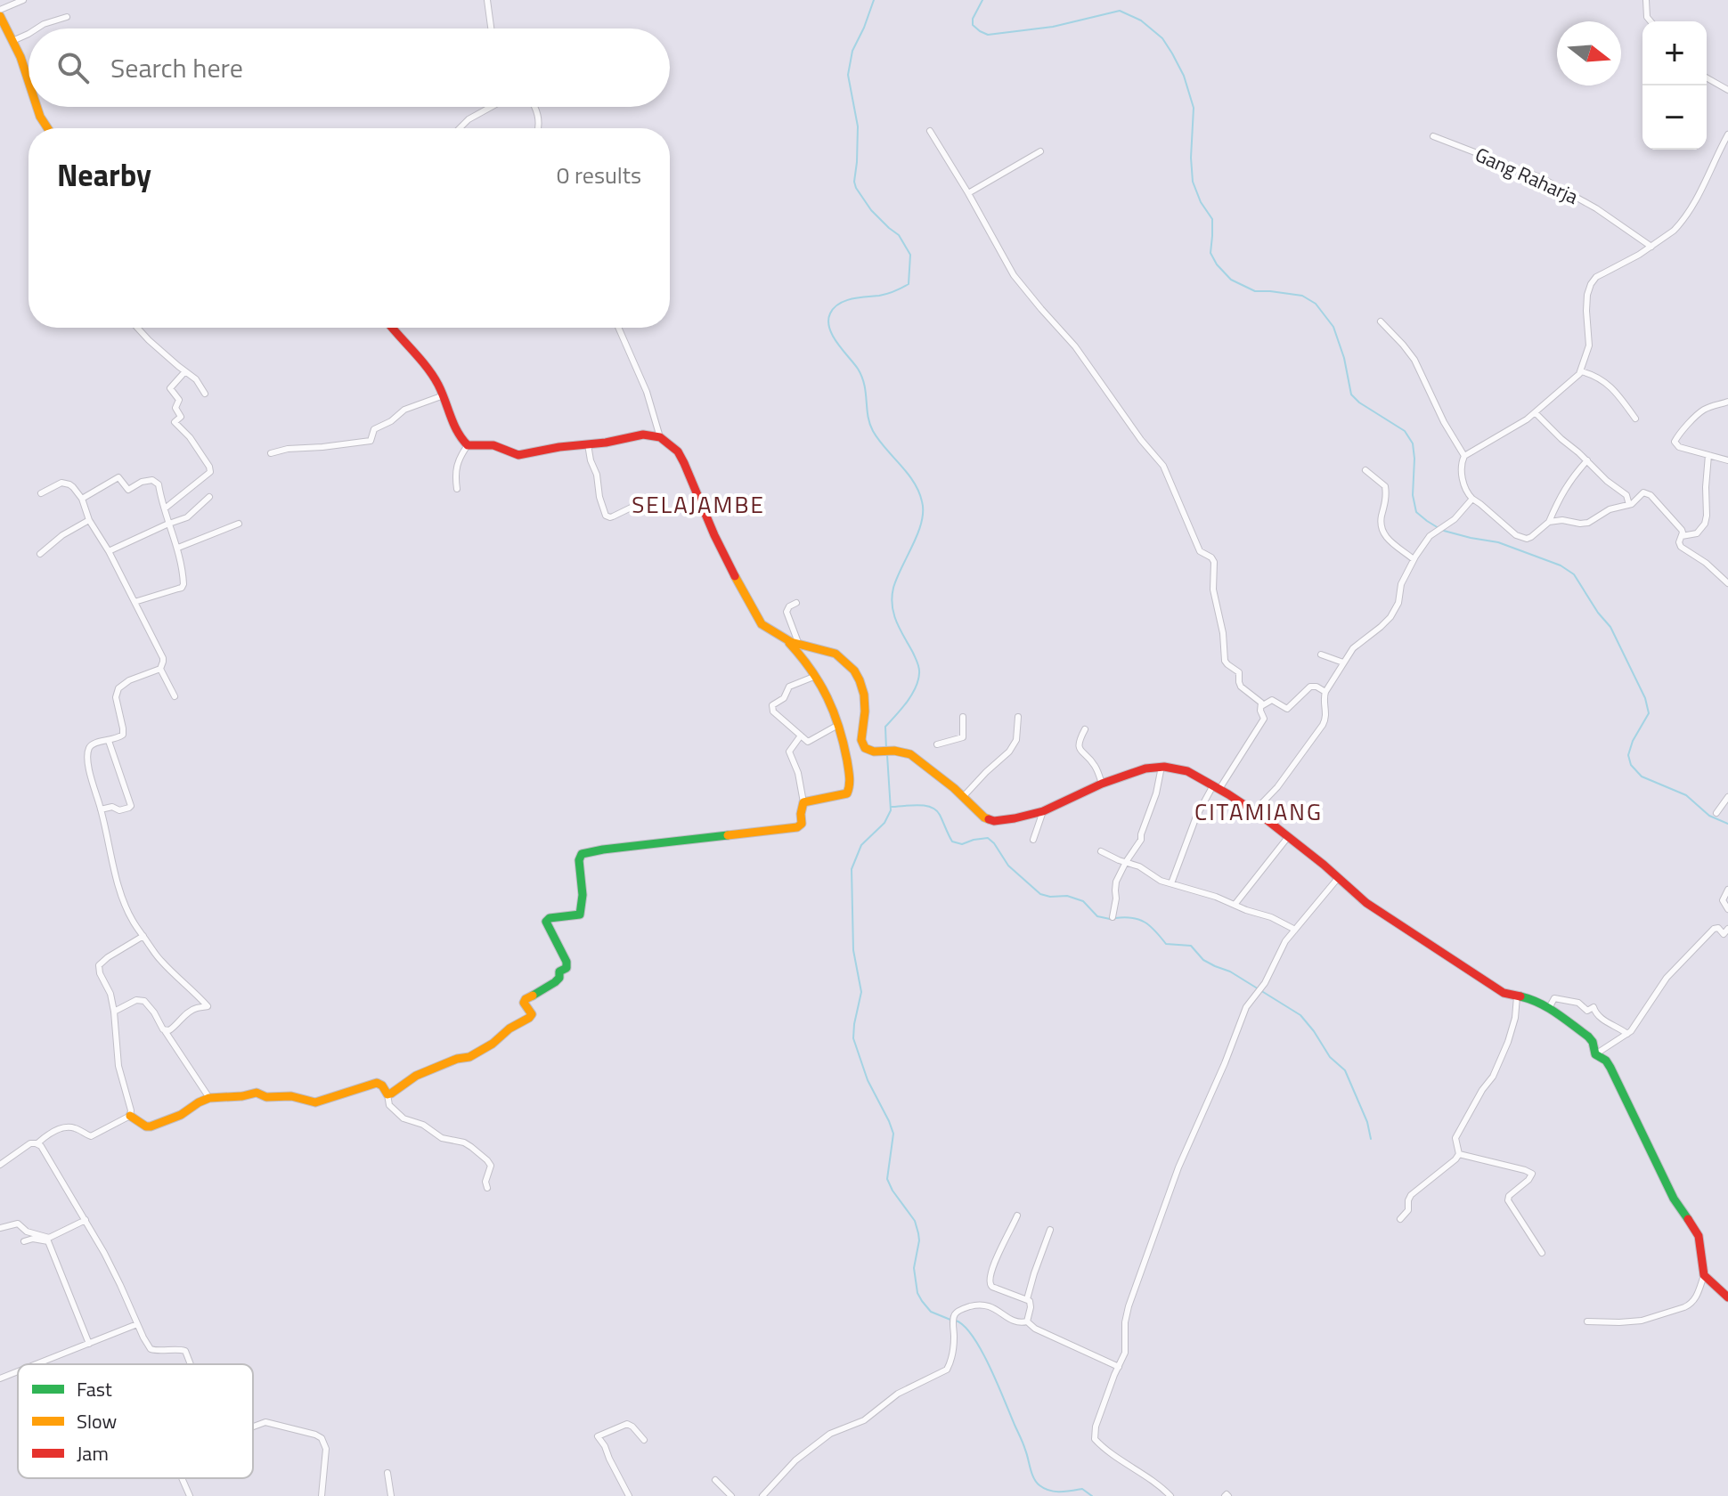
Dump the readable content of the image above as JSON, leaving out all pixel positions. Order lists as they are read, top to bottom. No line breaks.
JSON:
{"streets":{"street":["Gang Raharja"]},"districts":["SELAJAMBE","CITAMIANG"],"legend":["Fast","Slow","Jam"],"north":"right","page":{"map_buttons":["+","−"],"search":"Search here","heading":["Nearby","0 results"]}}
